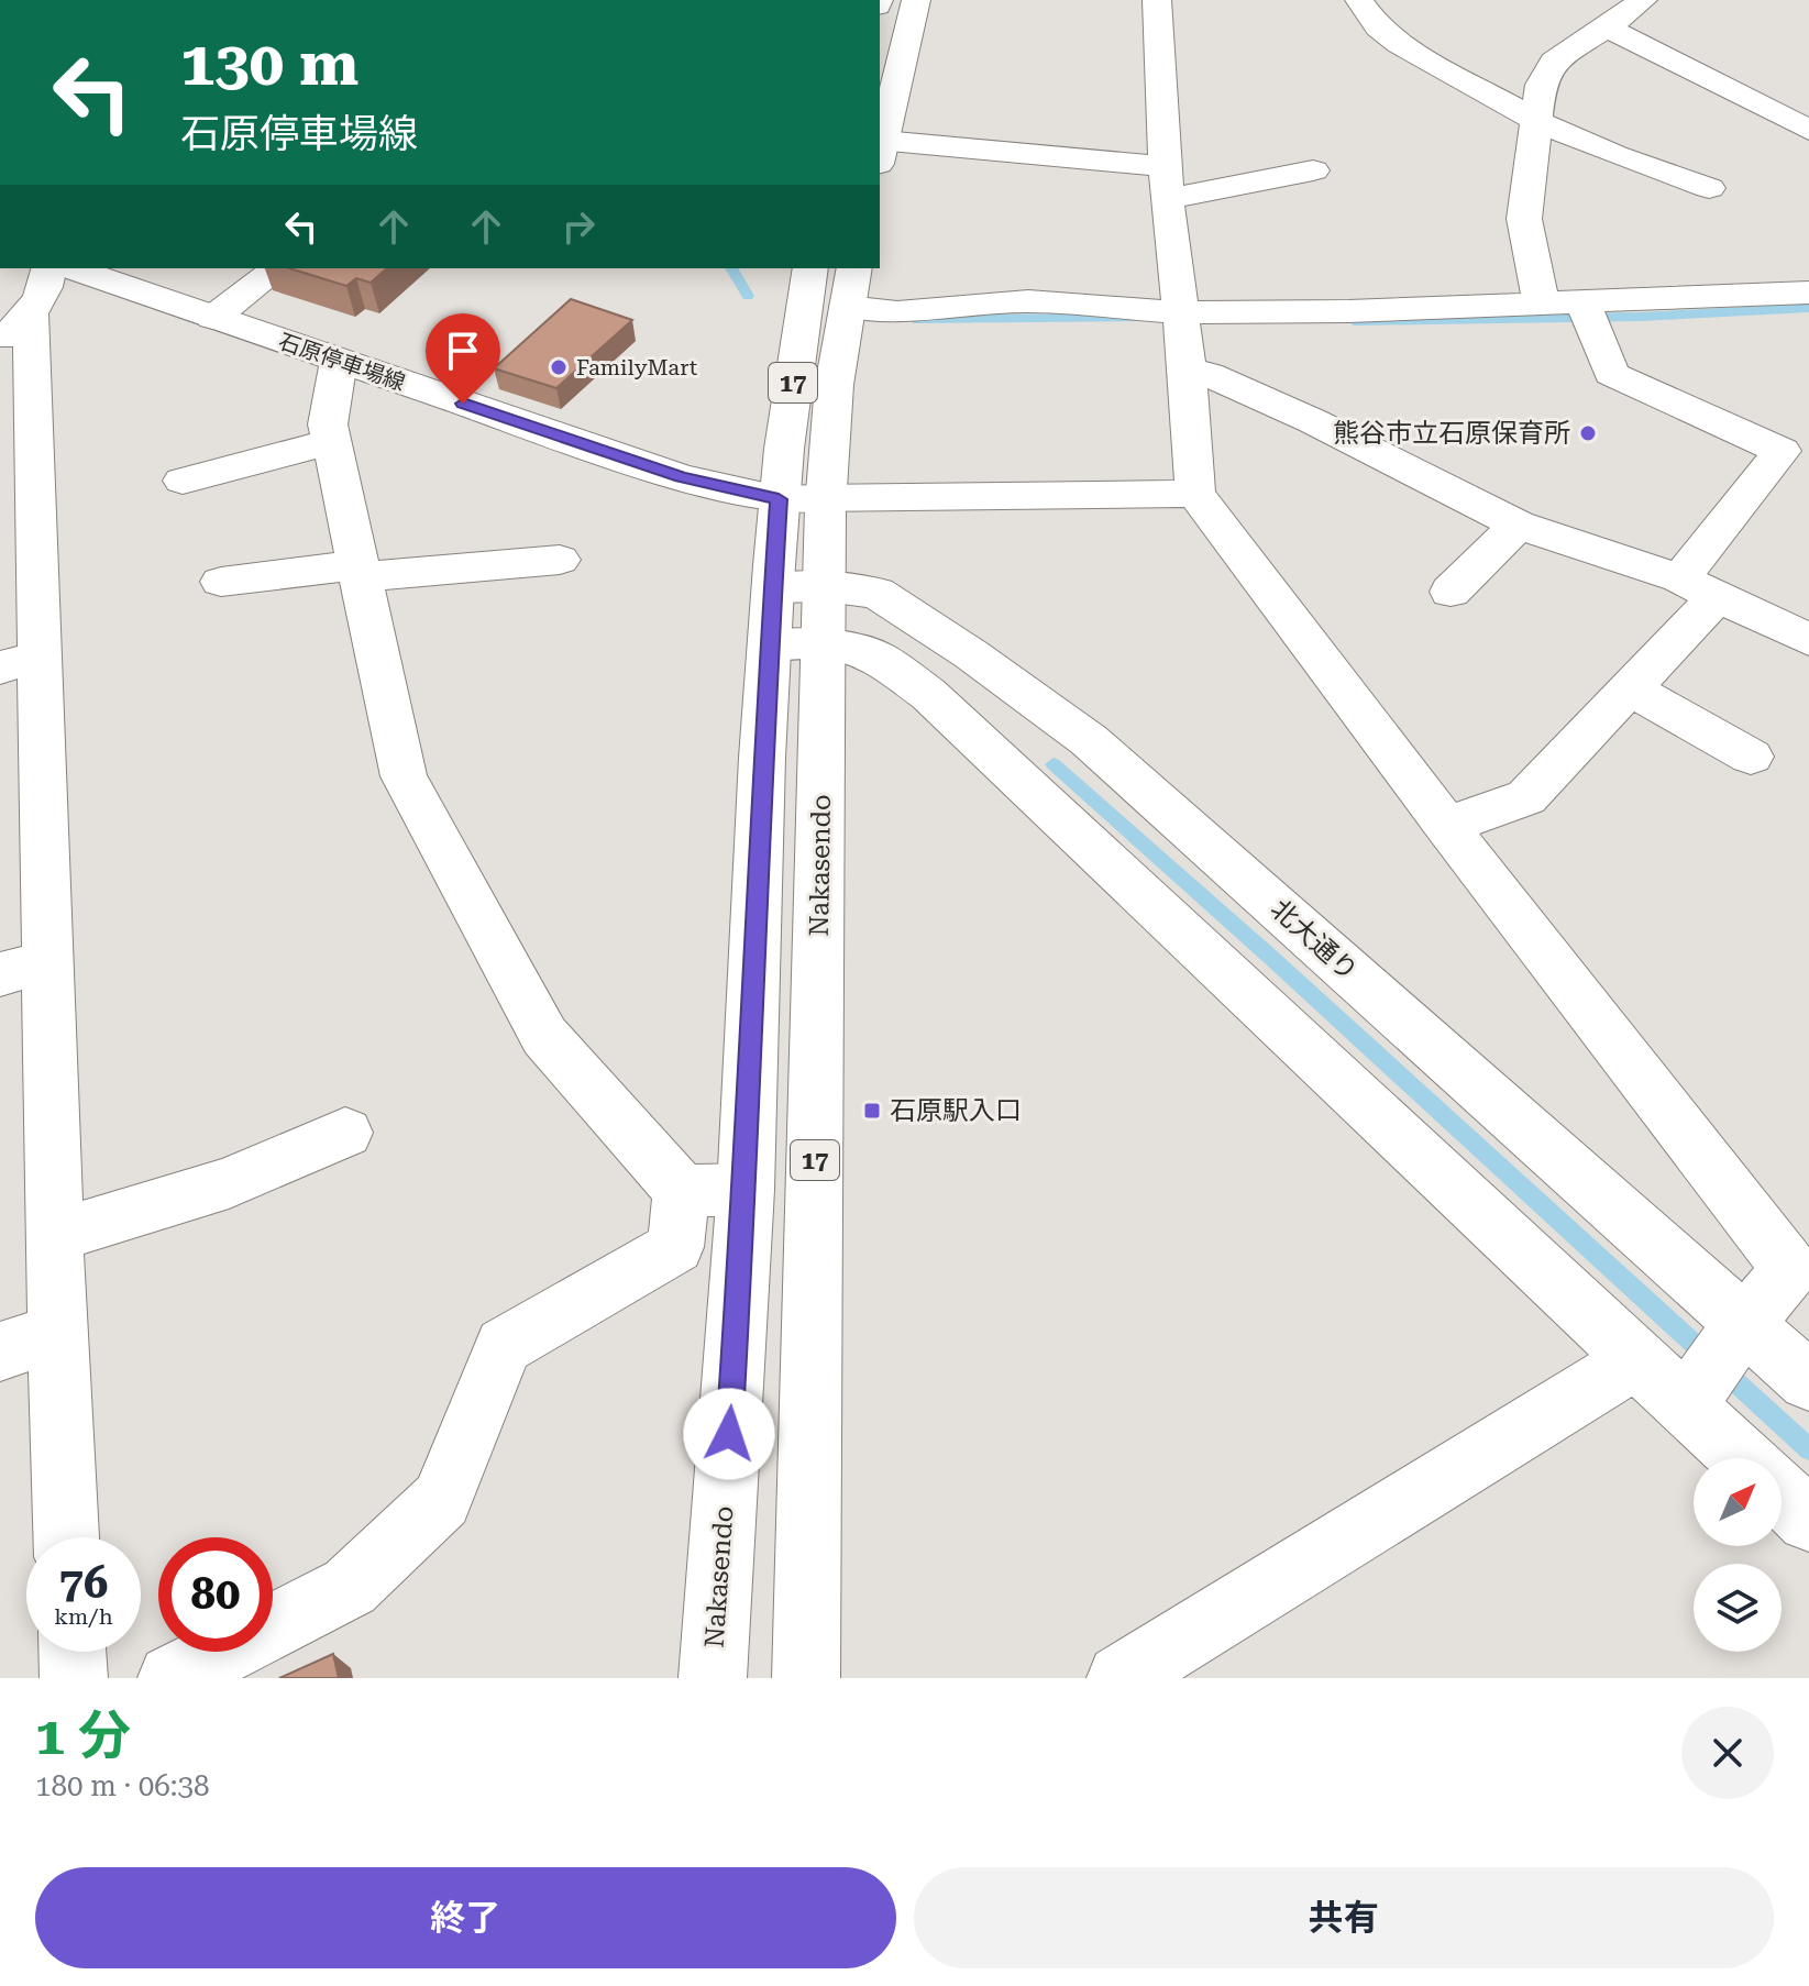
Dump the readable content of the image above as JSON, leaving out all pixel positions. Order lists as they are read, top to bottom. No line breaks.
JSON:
{"streets":{"main road":["石原停車場線","17","Nakasendo","北大通り"]},"crossings":[["石原停車場線","Nakasendo"],["Nakasendo","北大通り"]],"places":{"other":["FamilyMart","熊谷市立石原保育所"],"transit":["石原駅入口"]},"north":"top right","page":{"turn":["130 m","石原停車場線"],"speed":"76 km/h","limit":"80","heading":["1 分","180 m · 06:38"],"buttons":["終了","共有"]}}
